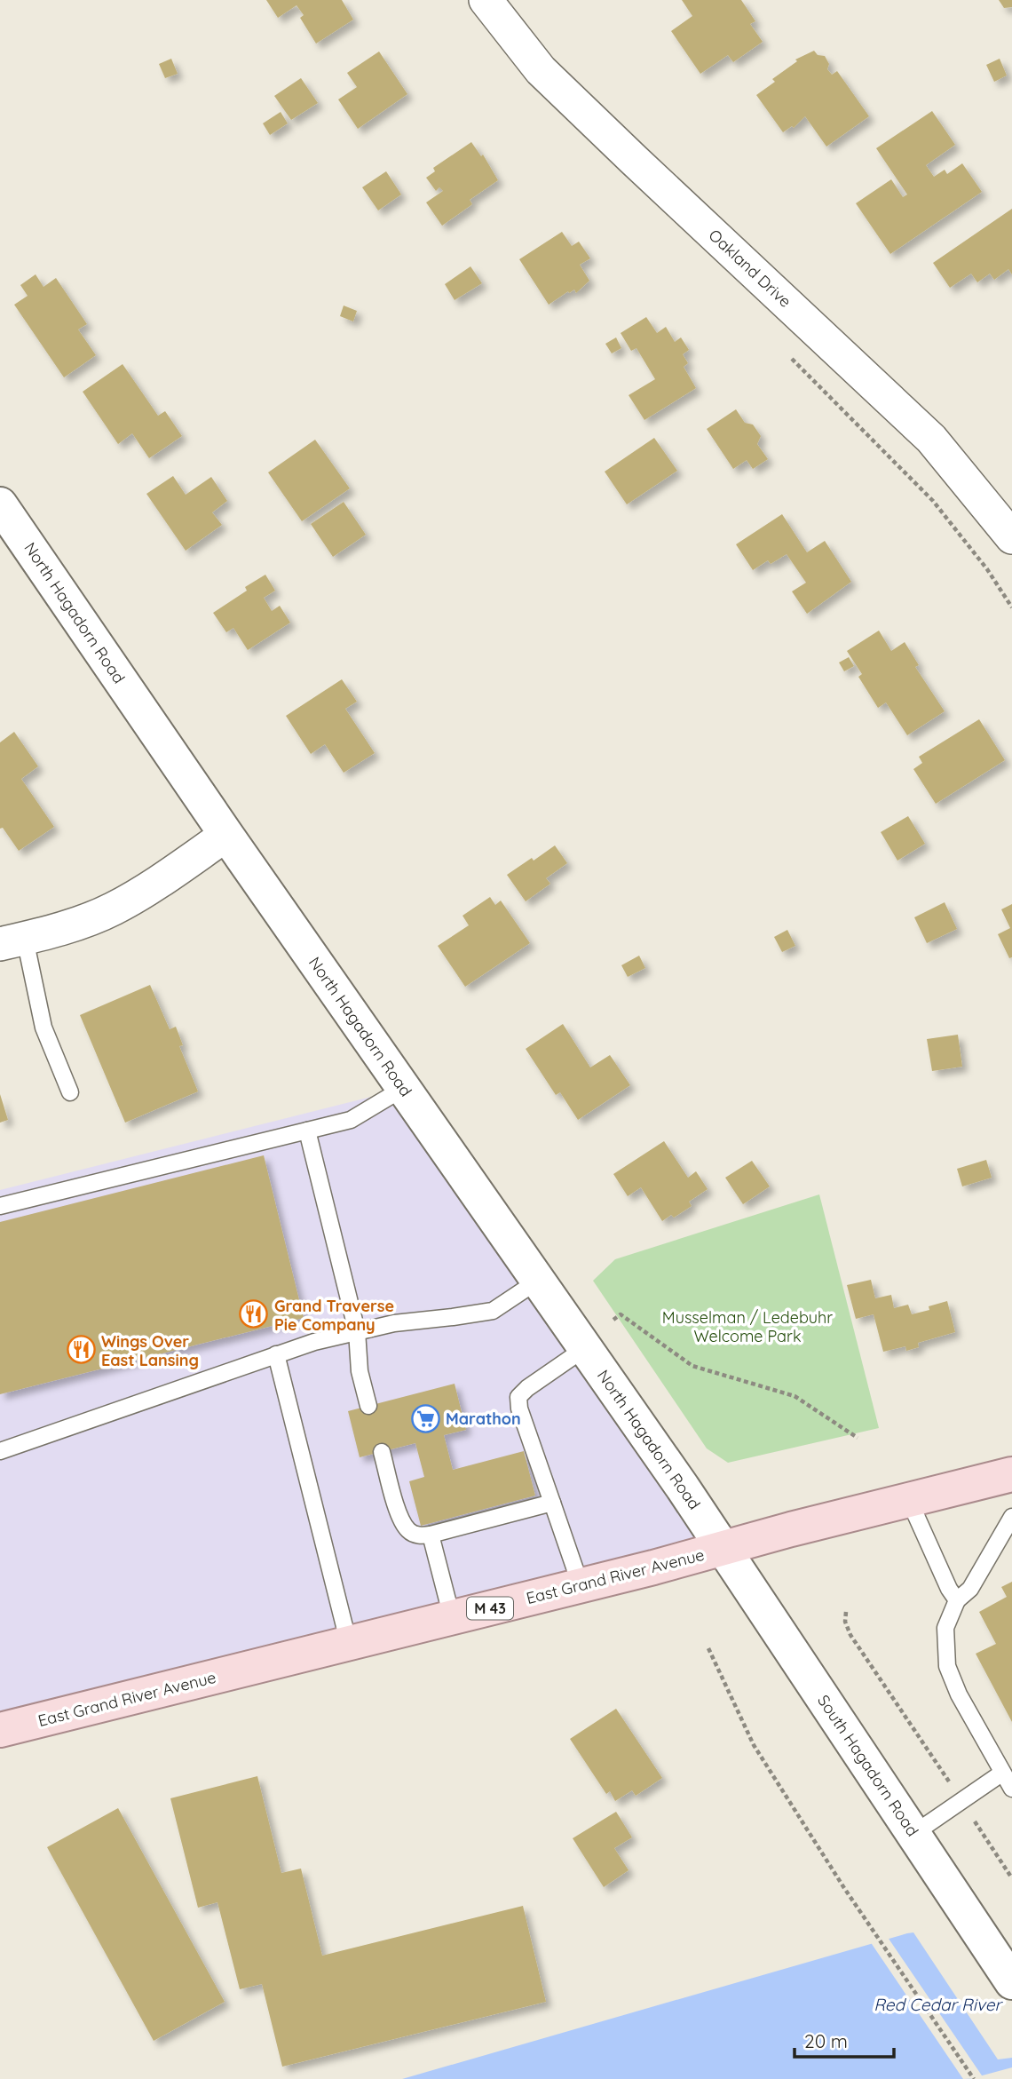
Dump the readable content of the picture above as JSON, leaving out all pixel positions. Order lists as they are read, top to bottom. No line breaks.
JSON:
{"streets":{"main road":["East Grand River Avenue","M 43"],"street":["Oakland Drive","North Hagadorn Road","South Hagadorn Road"]},"crossings":[["North Hagadorn Road","East Grand River Avenue"],["North Hagadorn Road","South Hagadorn Road"],["East Grand River Avenue","South Hagadorn Road"]],"water":["Red Cedar River"],"parks":["Musselman / Ledebuhr Welcome Park"],"places":{"restaurant":["Grand Traverse Pie Company","Wings Over East Lansing"],"supermarket":["Marathon"]},"scale_bar":"20 m"}
